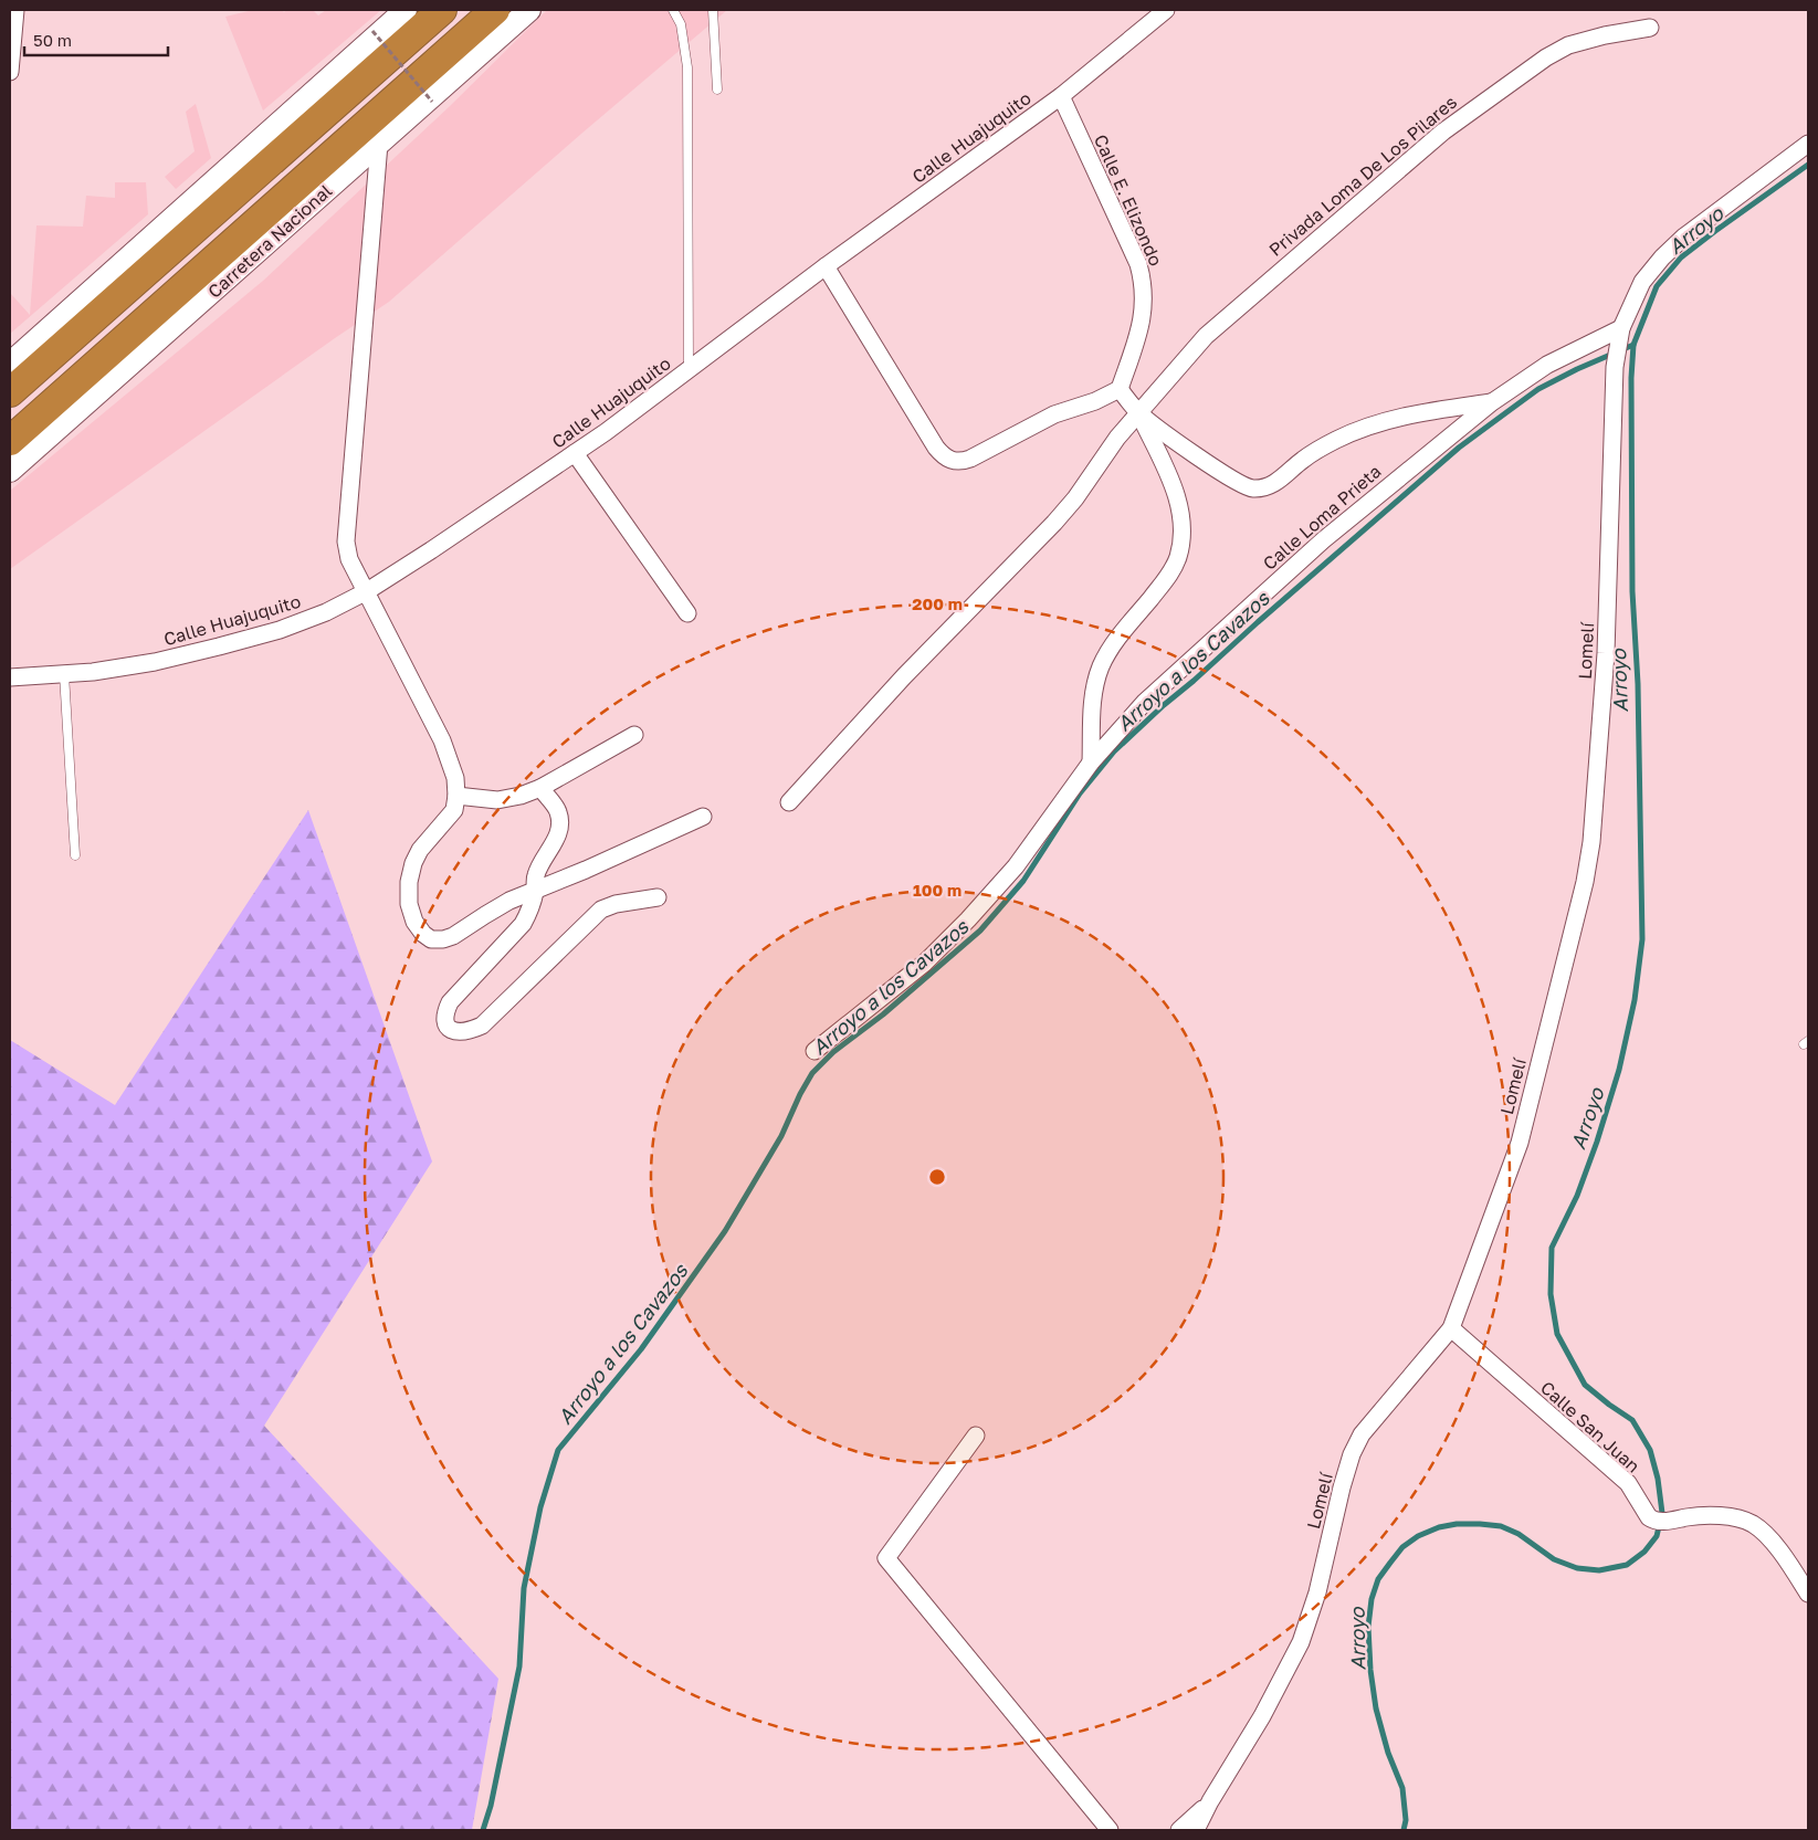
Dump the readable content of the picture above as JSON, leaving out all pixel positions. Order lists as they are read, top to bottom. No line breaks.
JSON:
{"streets":{"highway":["Carretera Nacional"],"street":["Calle Huajuquito","Privada Loma De Los Pilares","Calle E. Elizondo","Calle Loma Prieta","Lomelí","Calle San Juan"]},"crossings":[["Calle Huajuquito","Calle E. Elizondo"],["Calle Loma Prieta","Lomelí"],["Lomelí","Calle San Juan"]],"water":["Arroyo","Arroyo a los Cavazos"],"scale_bar":"50 m","rings":["200 m","100 m"]}
